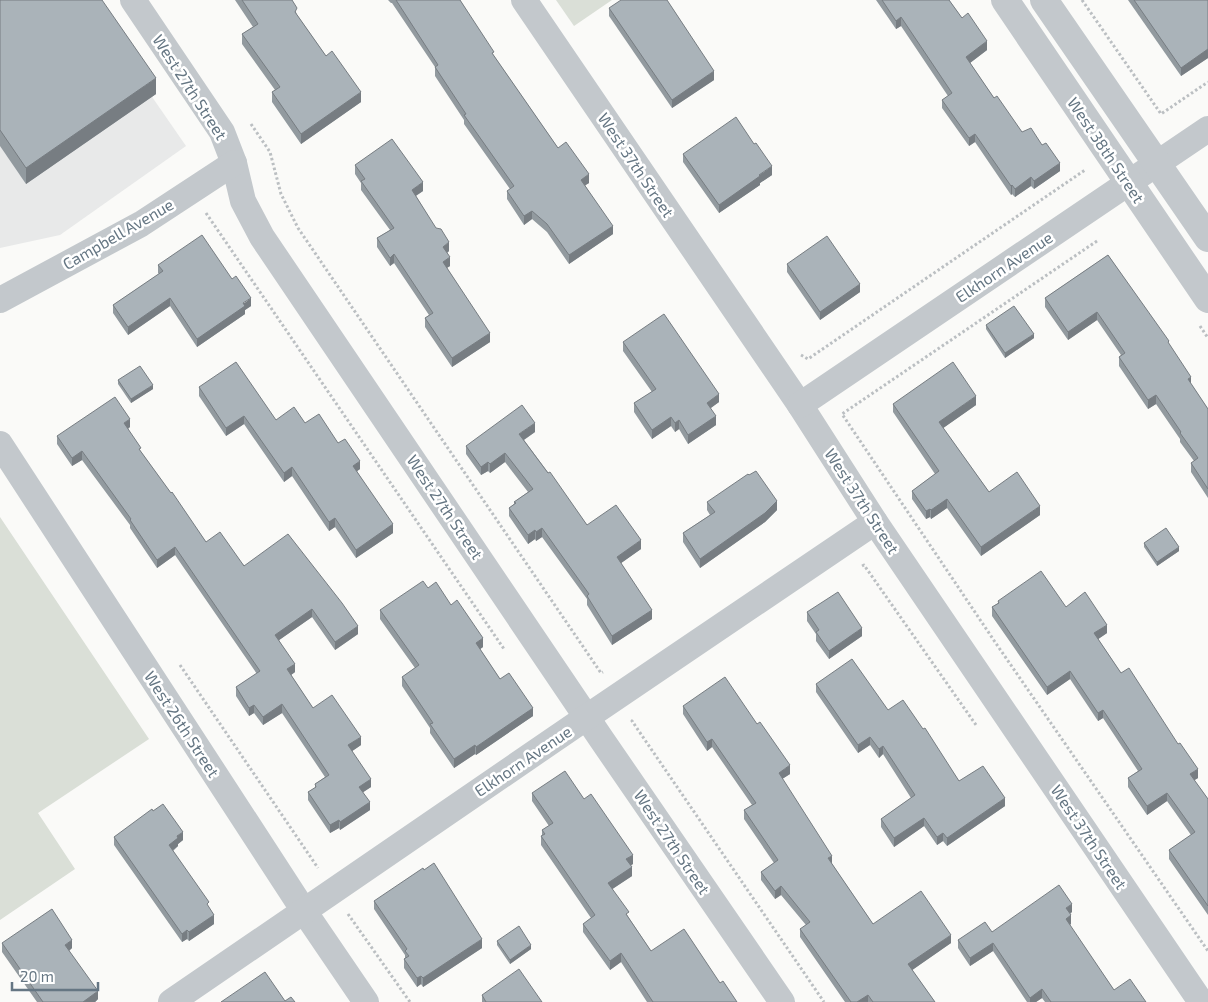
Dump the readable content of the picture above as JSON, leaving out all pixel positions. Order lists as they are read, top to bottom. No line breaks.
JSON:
{"streets":{"street":["West 27th Street","West 38th Street","West 37th Street","Campbell Avenue","Elkhorn Avenue","West 26th Street"]},"crossings":[["West 27th Street","Campbell Avenue"],["West 27th Street","Elkhorn Avenue"],["West 38th Street","Elkhorn Avenue"],["West 37th Street","Elkhorn Avenue"],["Elkhorn Avenue","West 26th Street"]],"scale_bar":"20 m"}
